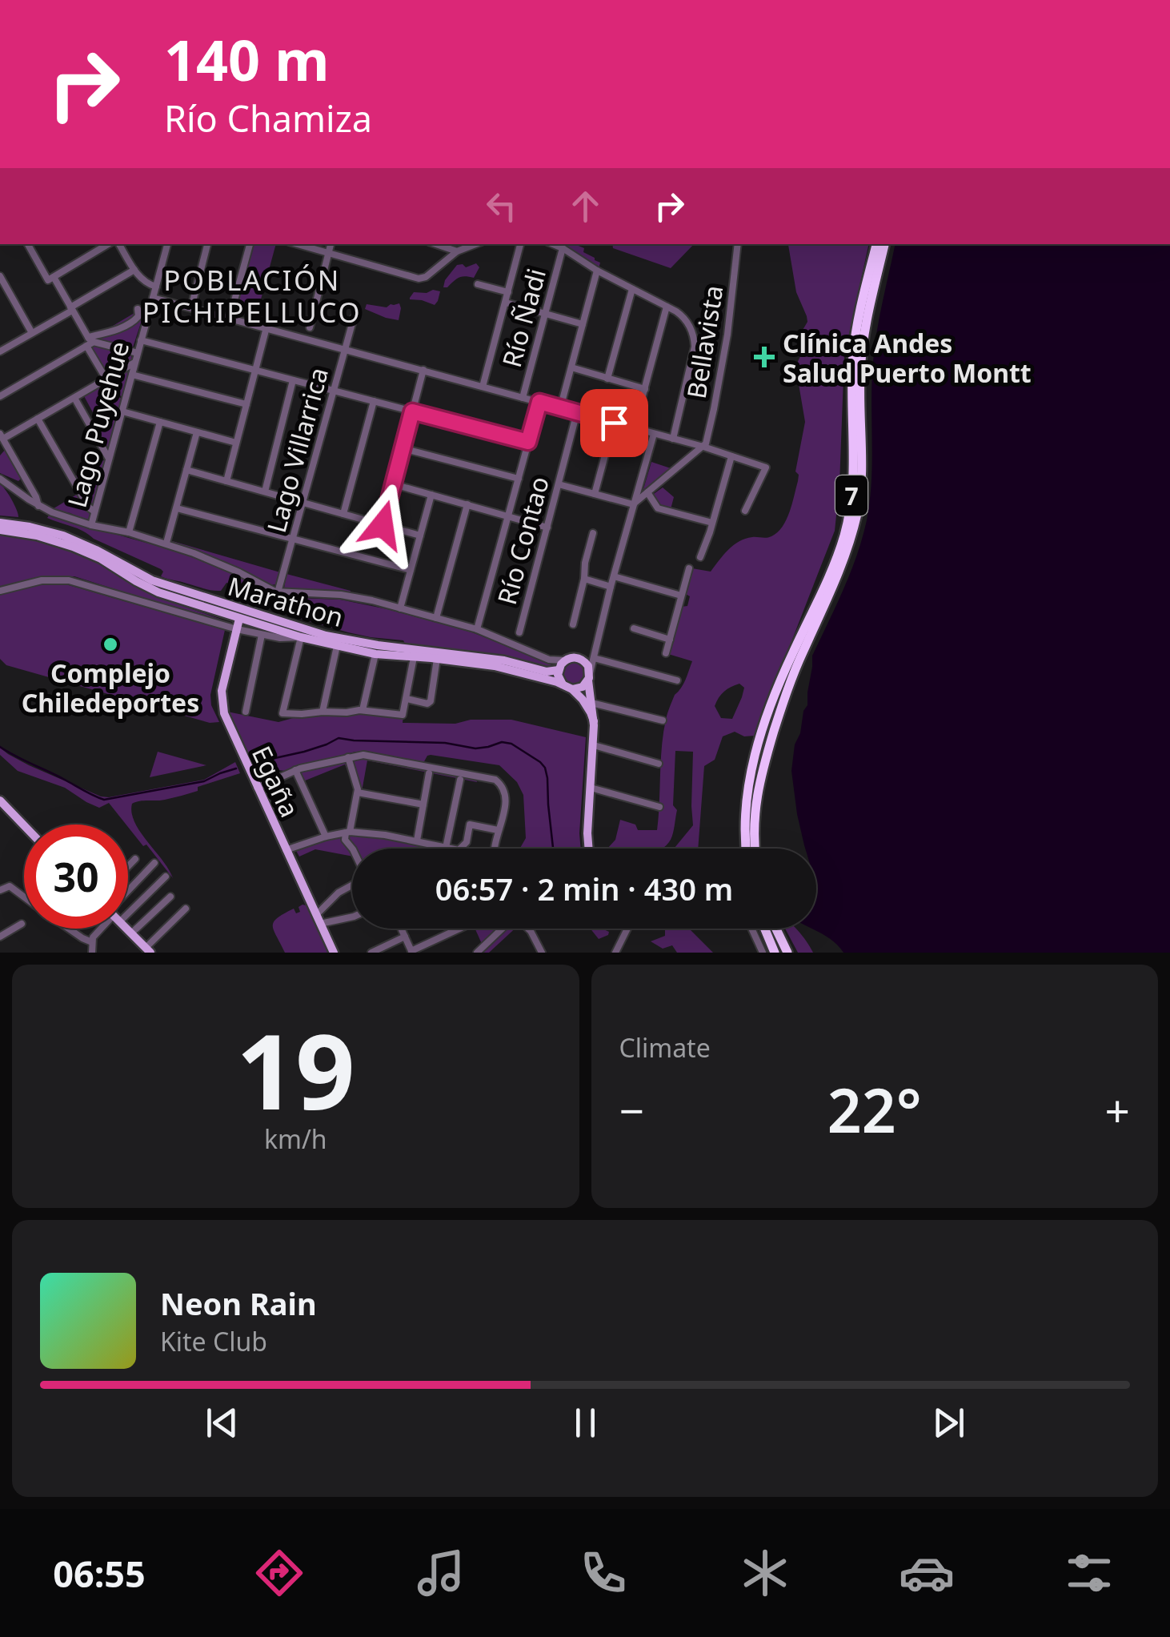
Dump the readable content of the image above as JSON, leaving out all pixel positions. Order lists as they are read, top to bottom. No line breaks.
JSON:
{"streets":{"highway":["7"],"main road":["Marathon","Egaña"],"street":["Río Ñadi","Bellavista","Lago Puyehue","Lago Villarrica","Río Contao"]},"crossings":[["Marathon","Egaña"]],"districts":["POBLACIÓN PICHIPELLUCO"],"places":{"health":["Clínica Andes Salud Puerto Montt"],"other":["Complejo Chiledeportes"]},"page":{"turn":["140 m","Río Chamiza"],"limit":"30","trip":"06:57 · 2 min · 430 m","tile":[["19","km/h"],"Climate"],"heat":["−","22°","+"],"song":["Neon Rain","Kite Club"],"tabs":"06:55"}}
